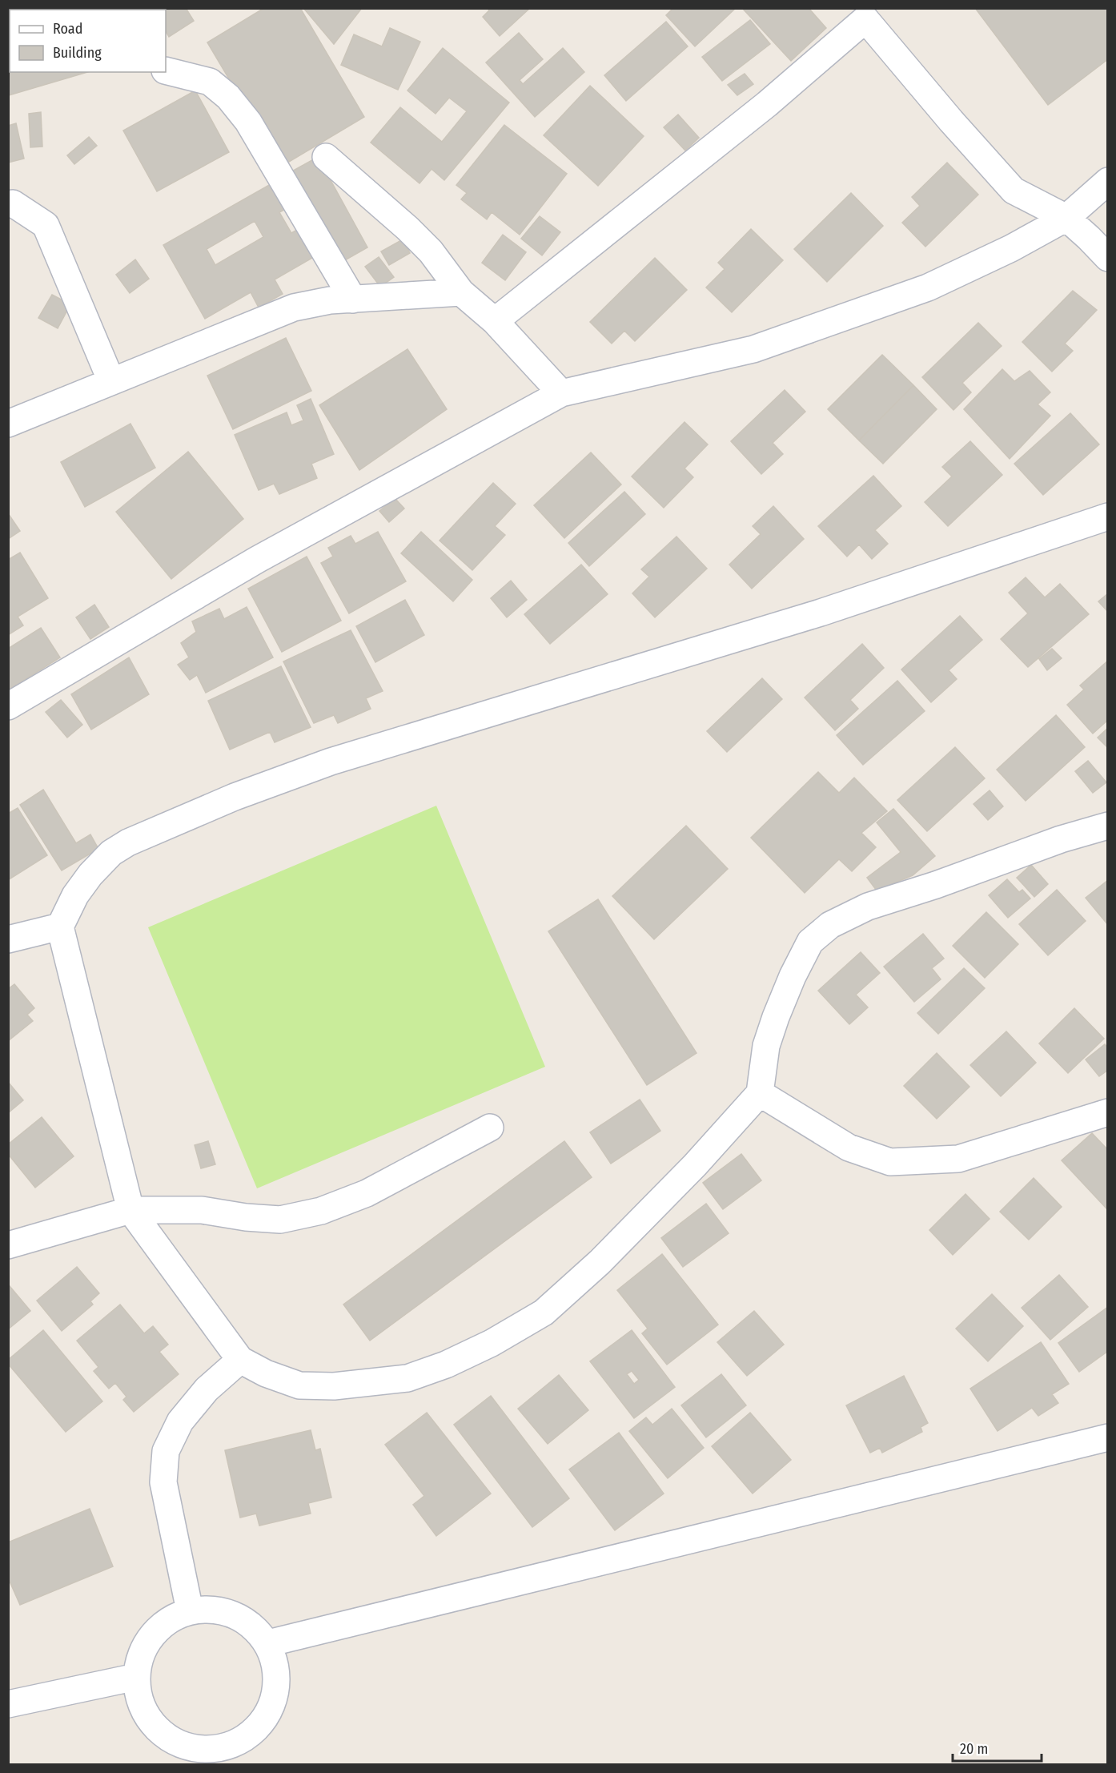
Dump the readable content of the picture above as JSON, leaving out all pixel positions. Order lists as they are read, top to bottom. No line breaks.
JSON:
{"legend":["Road","Building"],"scale_bar":"20 m"}
